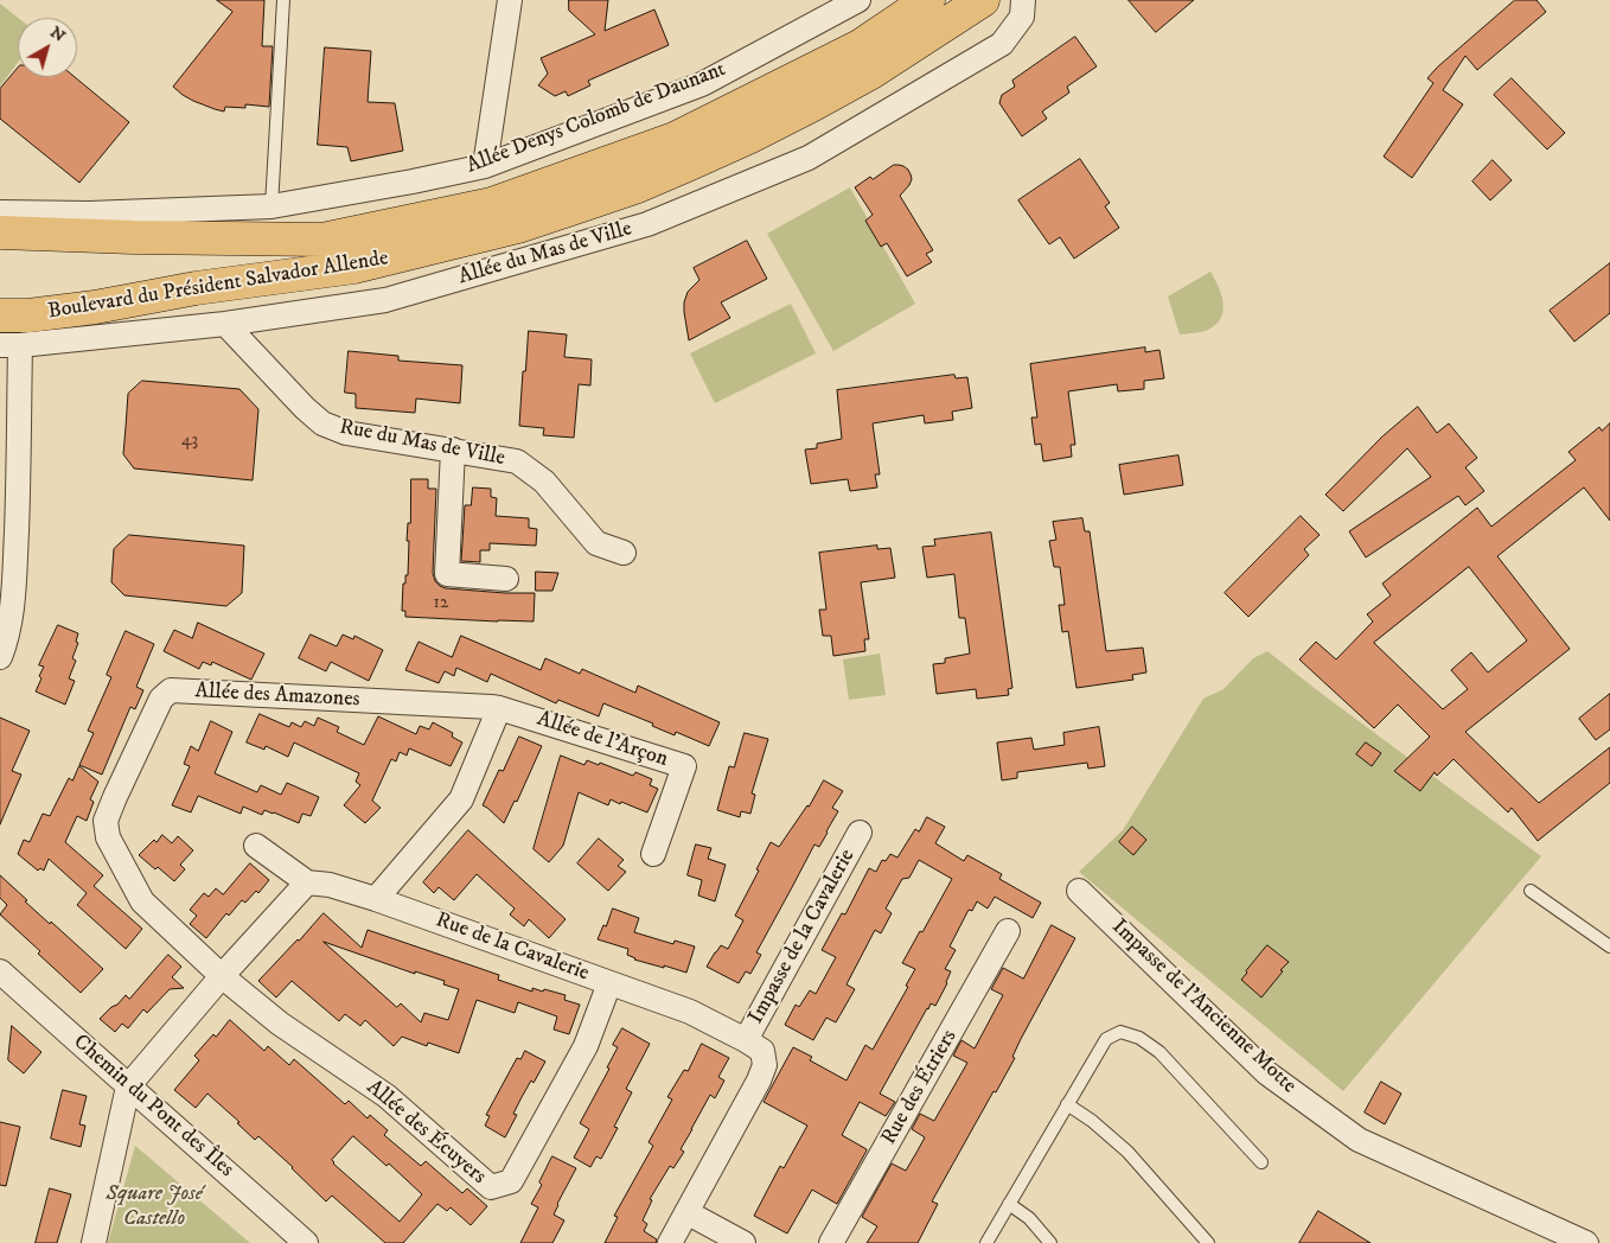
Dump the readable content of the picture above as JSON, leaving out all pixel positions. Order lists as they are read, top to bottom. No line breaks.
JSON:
{"streets":{"main road":["Boulevard du Président Salvador Allende"],"street":["Allée Denys Colomb de Daunant","Allée du Mas de Ville","Rue du Mas de Ville","Allée des Amazones","Allée de l'Arçon","Impasse de la Cavalerie","Rue de la Cavalerie","Impasse de l'Ancienne Motte","Rue des Étriers","Chemin du Pont des Îles","Allée des Écuyers"]},"crossings":[["Allée du Mas de Ville","Rue du Mas de Ville"],["Allée des Amazones","Allée de l'Arçon"],["Allée des Amazones","Allée des Écuyers"],["Impasse de la Cavalerie","Rue de la Cavalerie"],["Rue de la Cavalerie","Allée des Écuyers"]],"parks":["Square José Castello"],"house_numbers":["43","12"],"north":"top right"}
